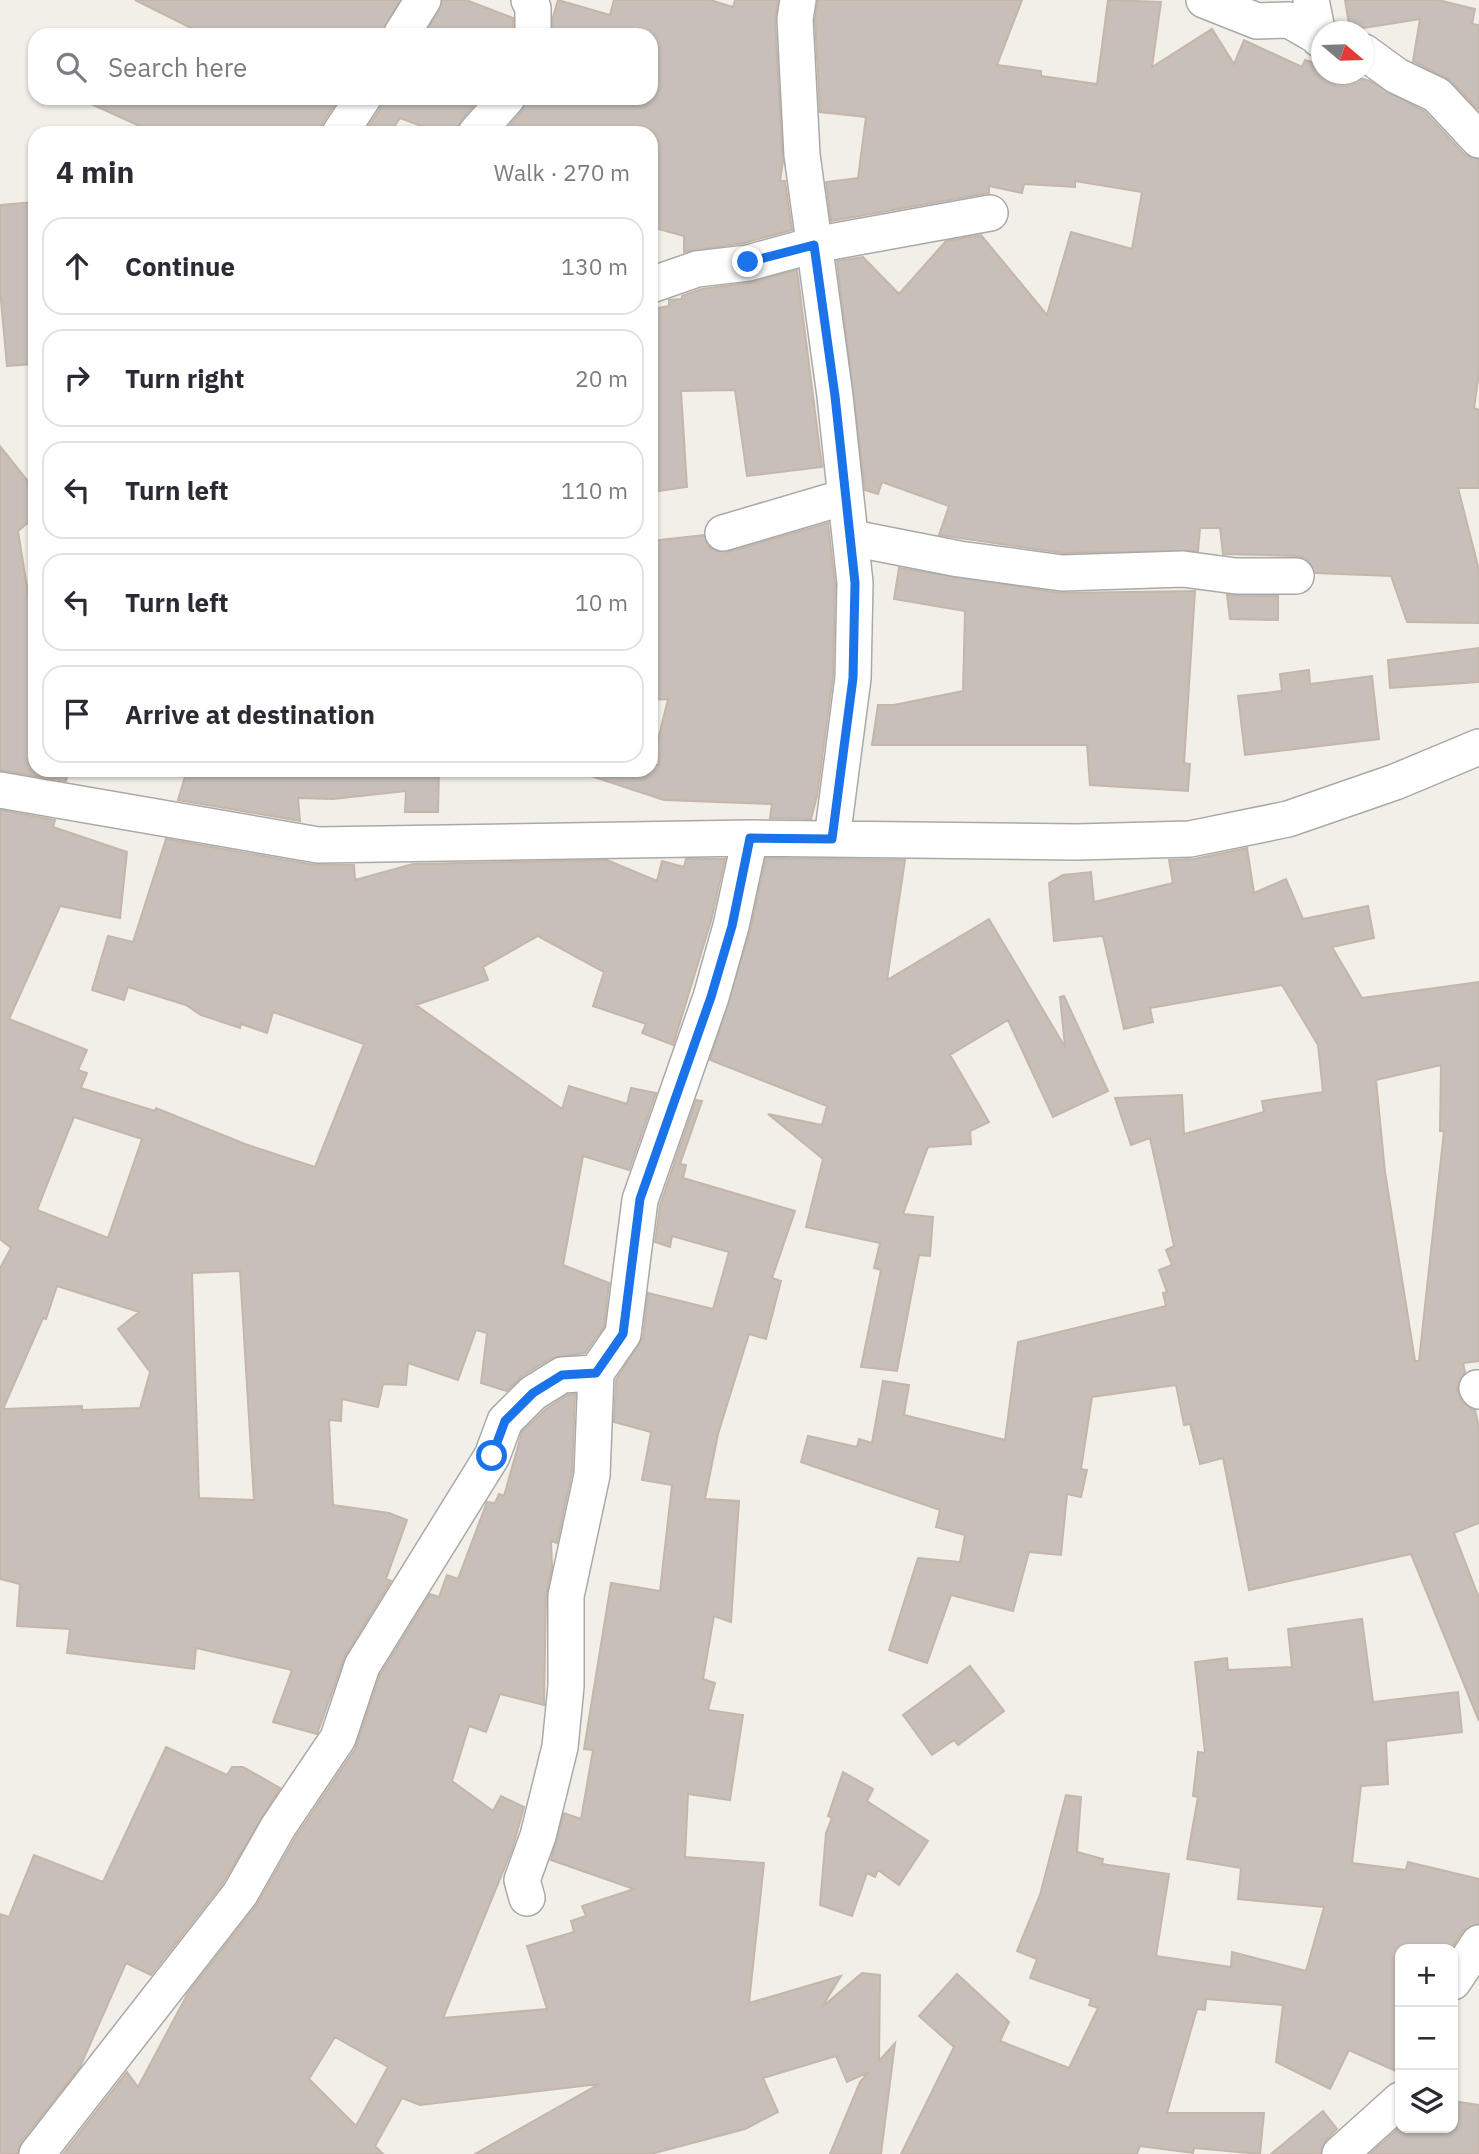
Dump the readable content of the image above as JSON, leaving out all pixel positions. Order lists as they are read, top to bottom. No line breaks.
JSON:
{"north":"right","page":{"search":"Search here","heading":["4 min","Walk · 270 m"],"list":[["Continue","130 m"],["Turn right","20 m"],["Turn left","110 m"],["Turn left","10 m"],"Arrive at destination"],"map_buttons":["+","−"]}}
